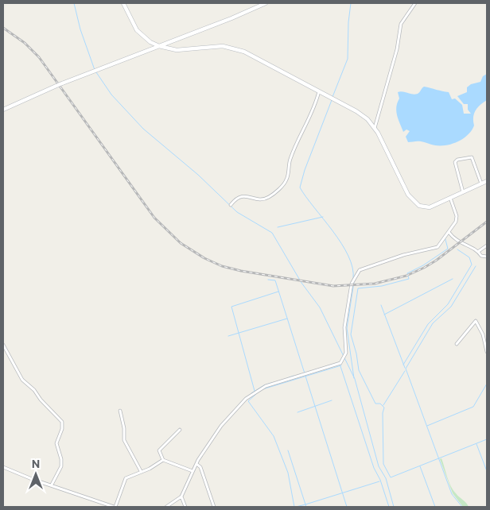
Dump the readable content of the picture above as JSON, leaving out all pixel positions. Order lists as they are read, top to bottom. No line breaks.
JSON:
{"north":"top"}
